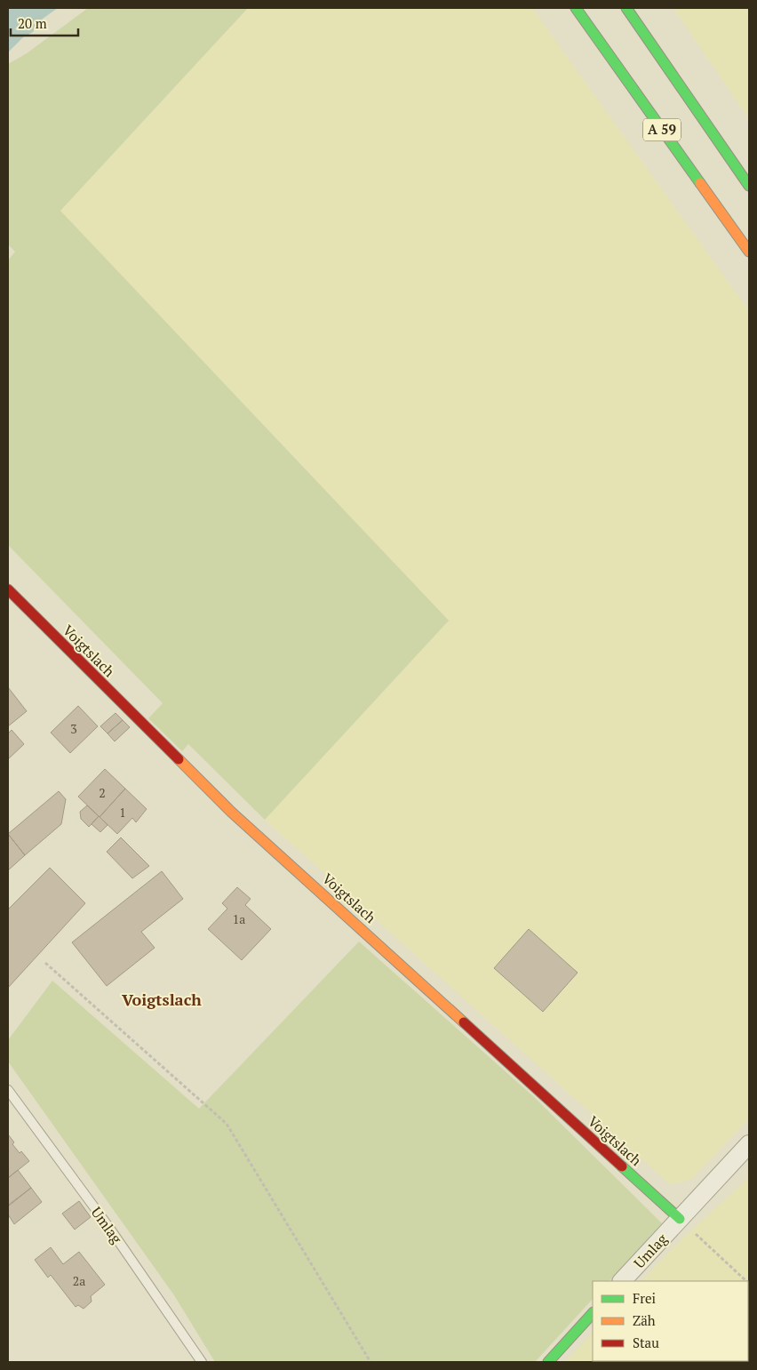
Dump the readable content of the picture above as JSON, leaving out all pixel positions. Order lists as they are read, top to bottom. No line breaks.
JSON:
{"streets":{"main road":["A 59","Voigtslach"],"street":["Umlag"]},"crossings":[["Voigtslach","Umlag"]],"districts":["Voigtslach"],"house_numbers":["3","2","1","1a","2a"],"legend":["Frei","Zäh","Stau"],"scale_bar":"20 m"}
